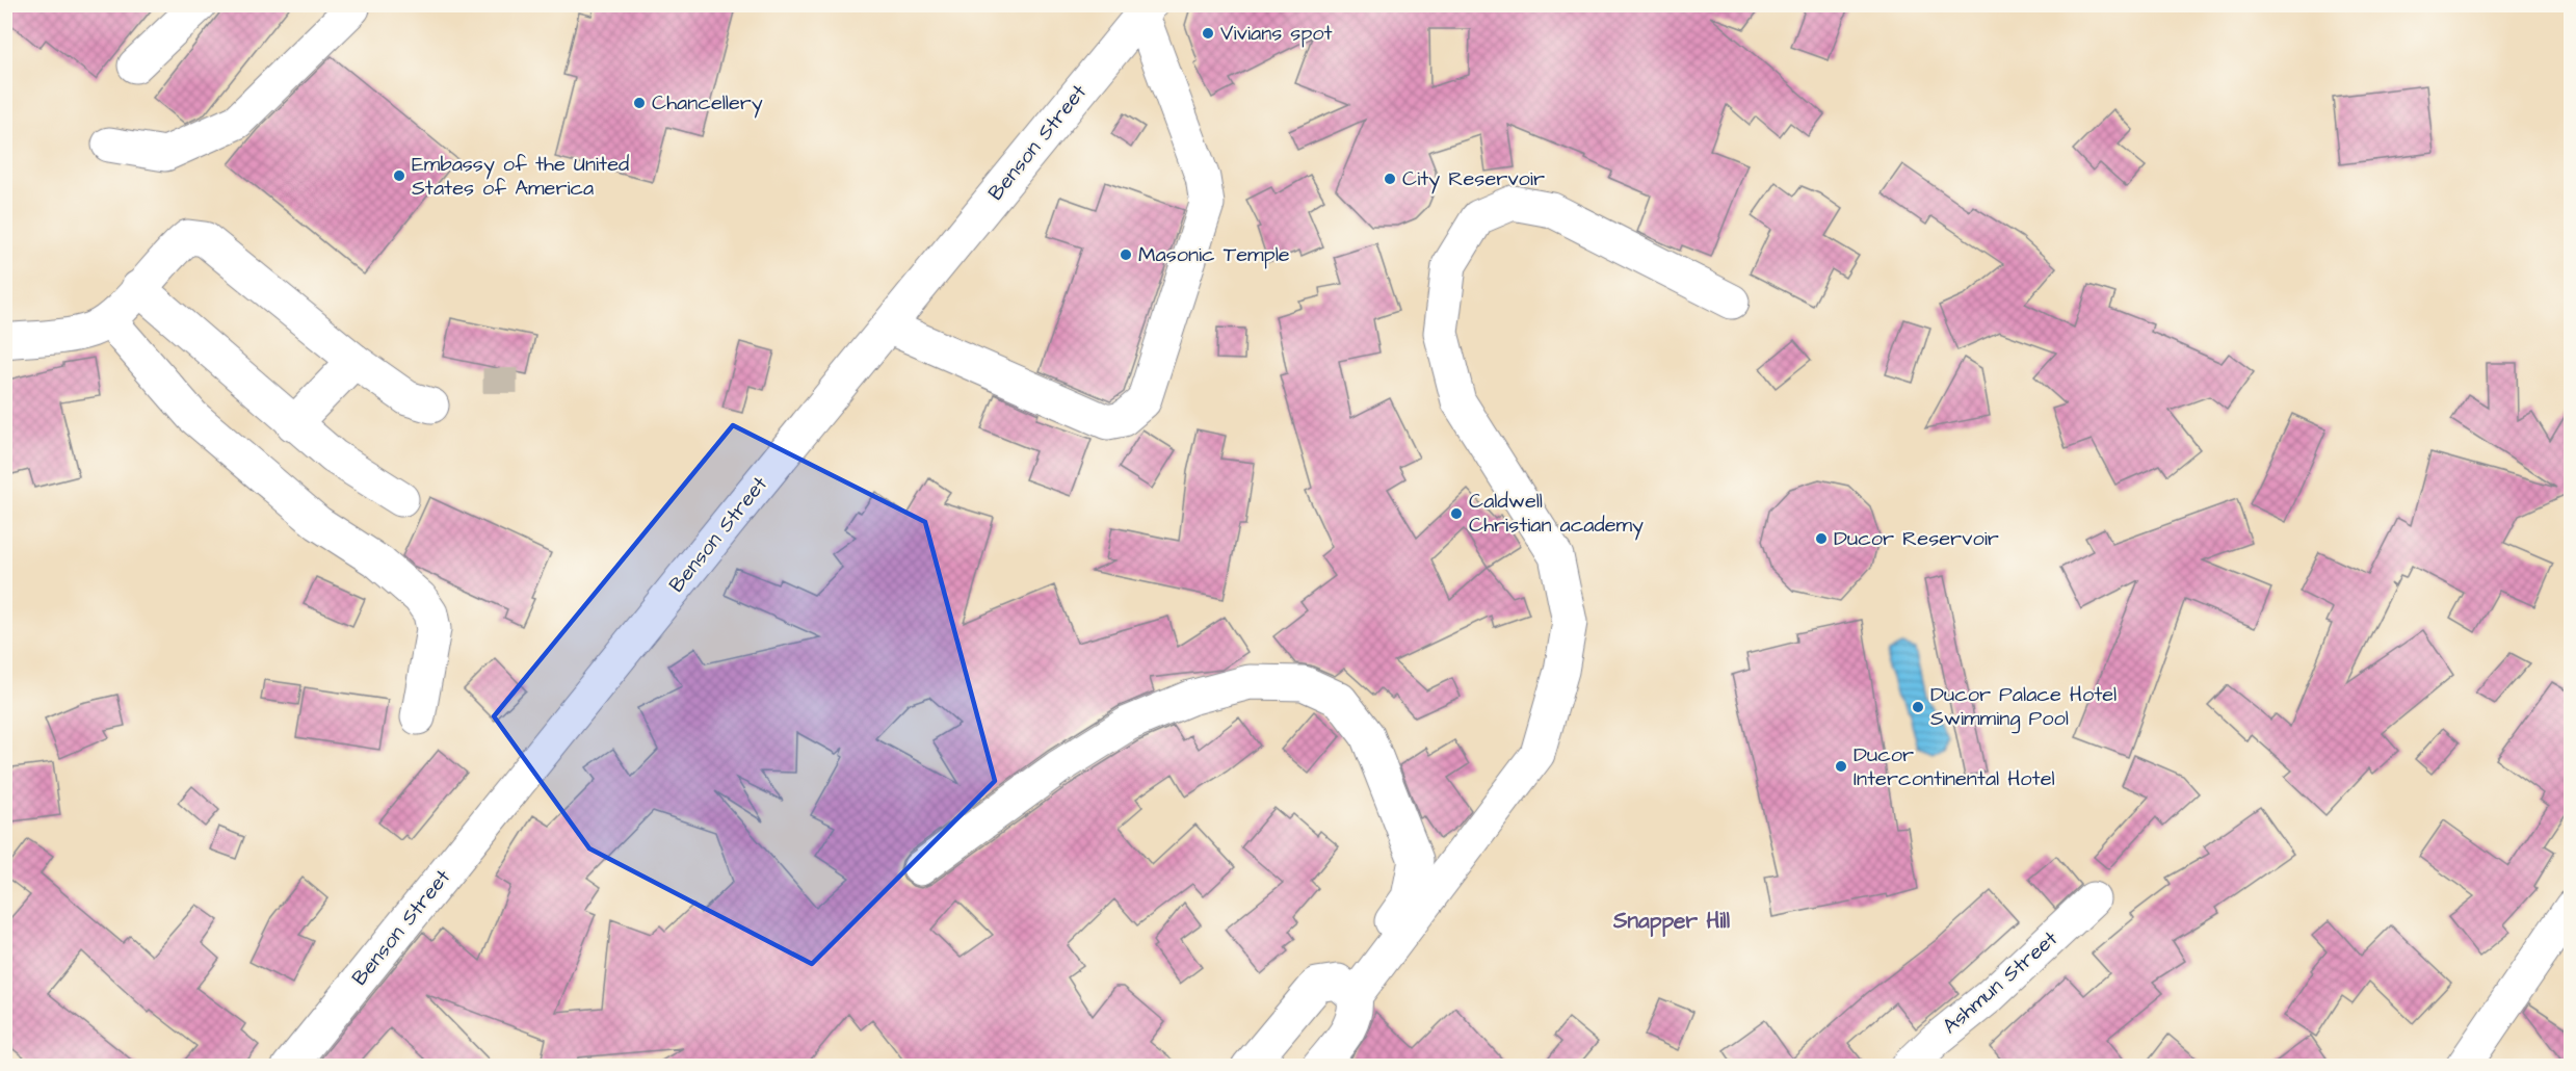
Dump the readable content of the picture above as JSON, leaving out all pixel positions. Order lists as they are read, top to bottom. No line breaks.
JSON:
{"streets":{"street":["Benson Street","Ashmun Street"]},"districts":["Snapper Hill"],"places":["Vivians spot","Chancellery","Embassy of the United States of America","City Reservoir","Masonic Temple","Caldwell Christian academy","Ducor Reservoir","Ducor Palace Hotel Swimming Pool","Ducor Intercontinental Hotel"]}
